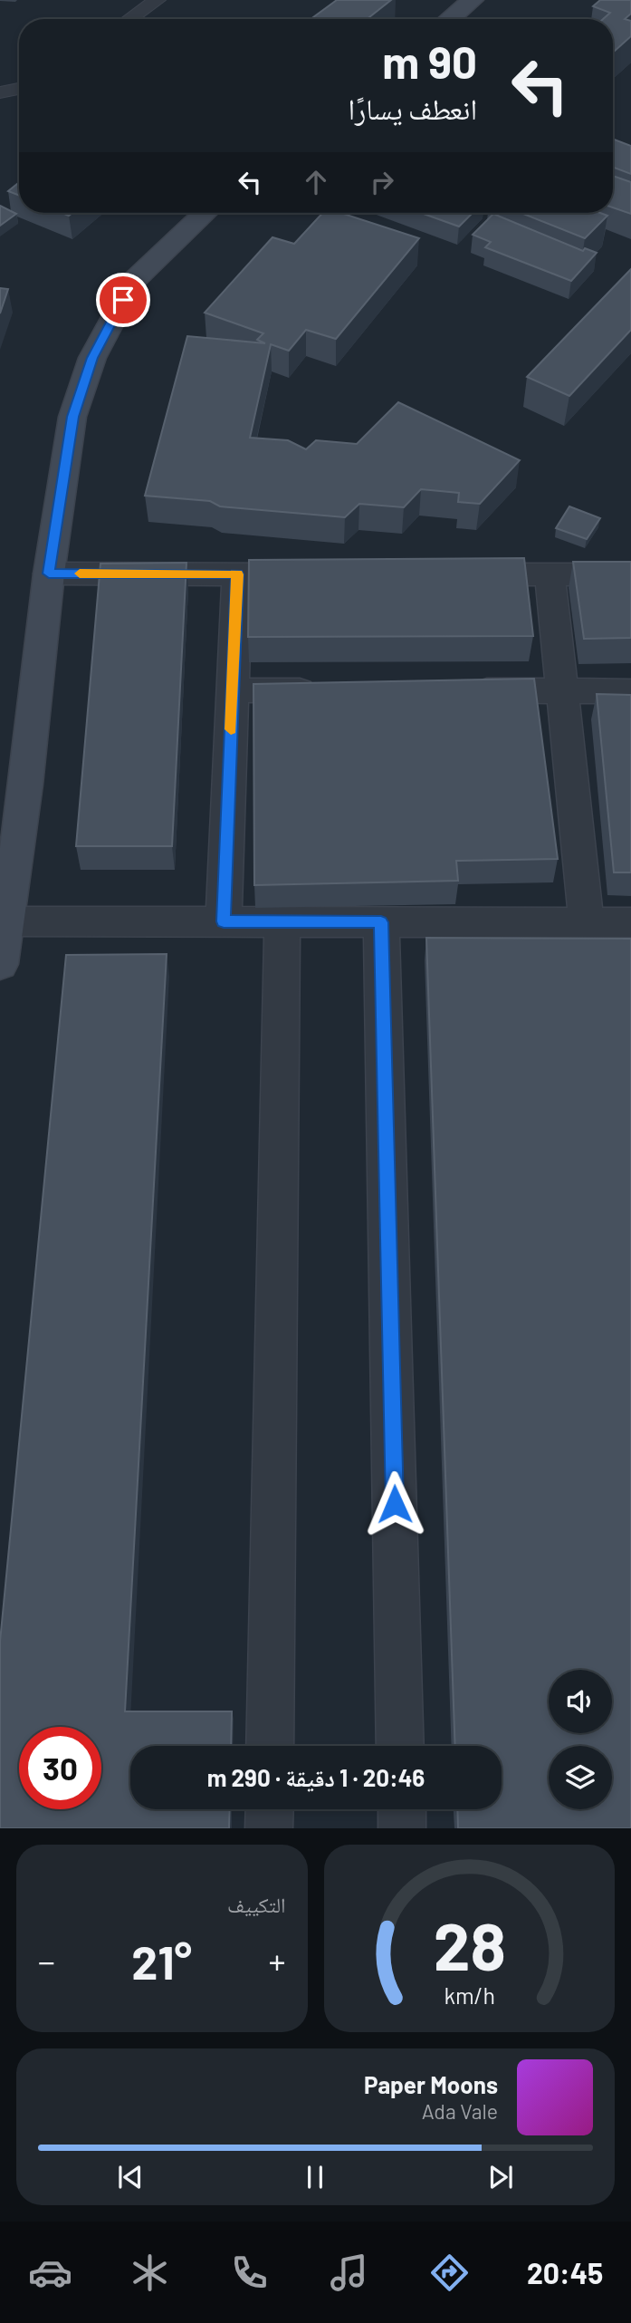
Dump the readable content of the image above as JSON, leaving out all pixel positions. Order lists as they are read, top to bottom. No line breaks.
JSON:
{"page":{"turn":["90 m","انعطف يسارًا"],"limit":"30","trip":"20:46 · 1 دقيقة · 290 m","tile":"التكييف","heat":["−","21°","+"],"song":["Paper Moons","Ada Vale"],"tabs":"20:45","gauge":["28","km/h"]}}
